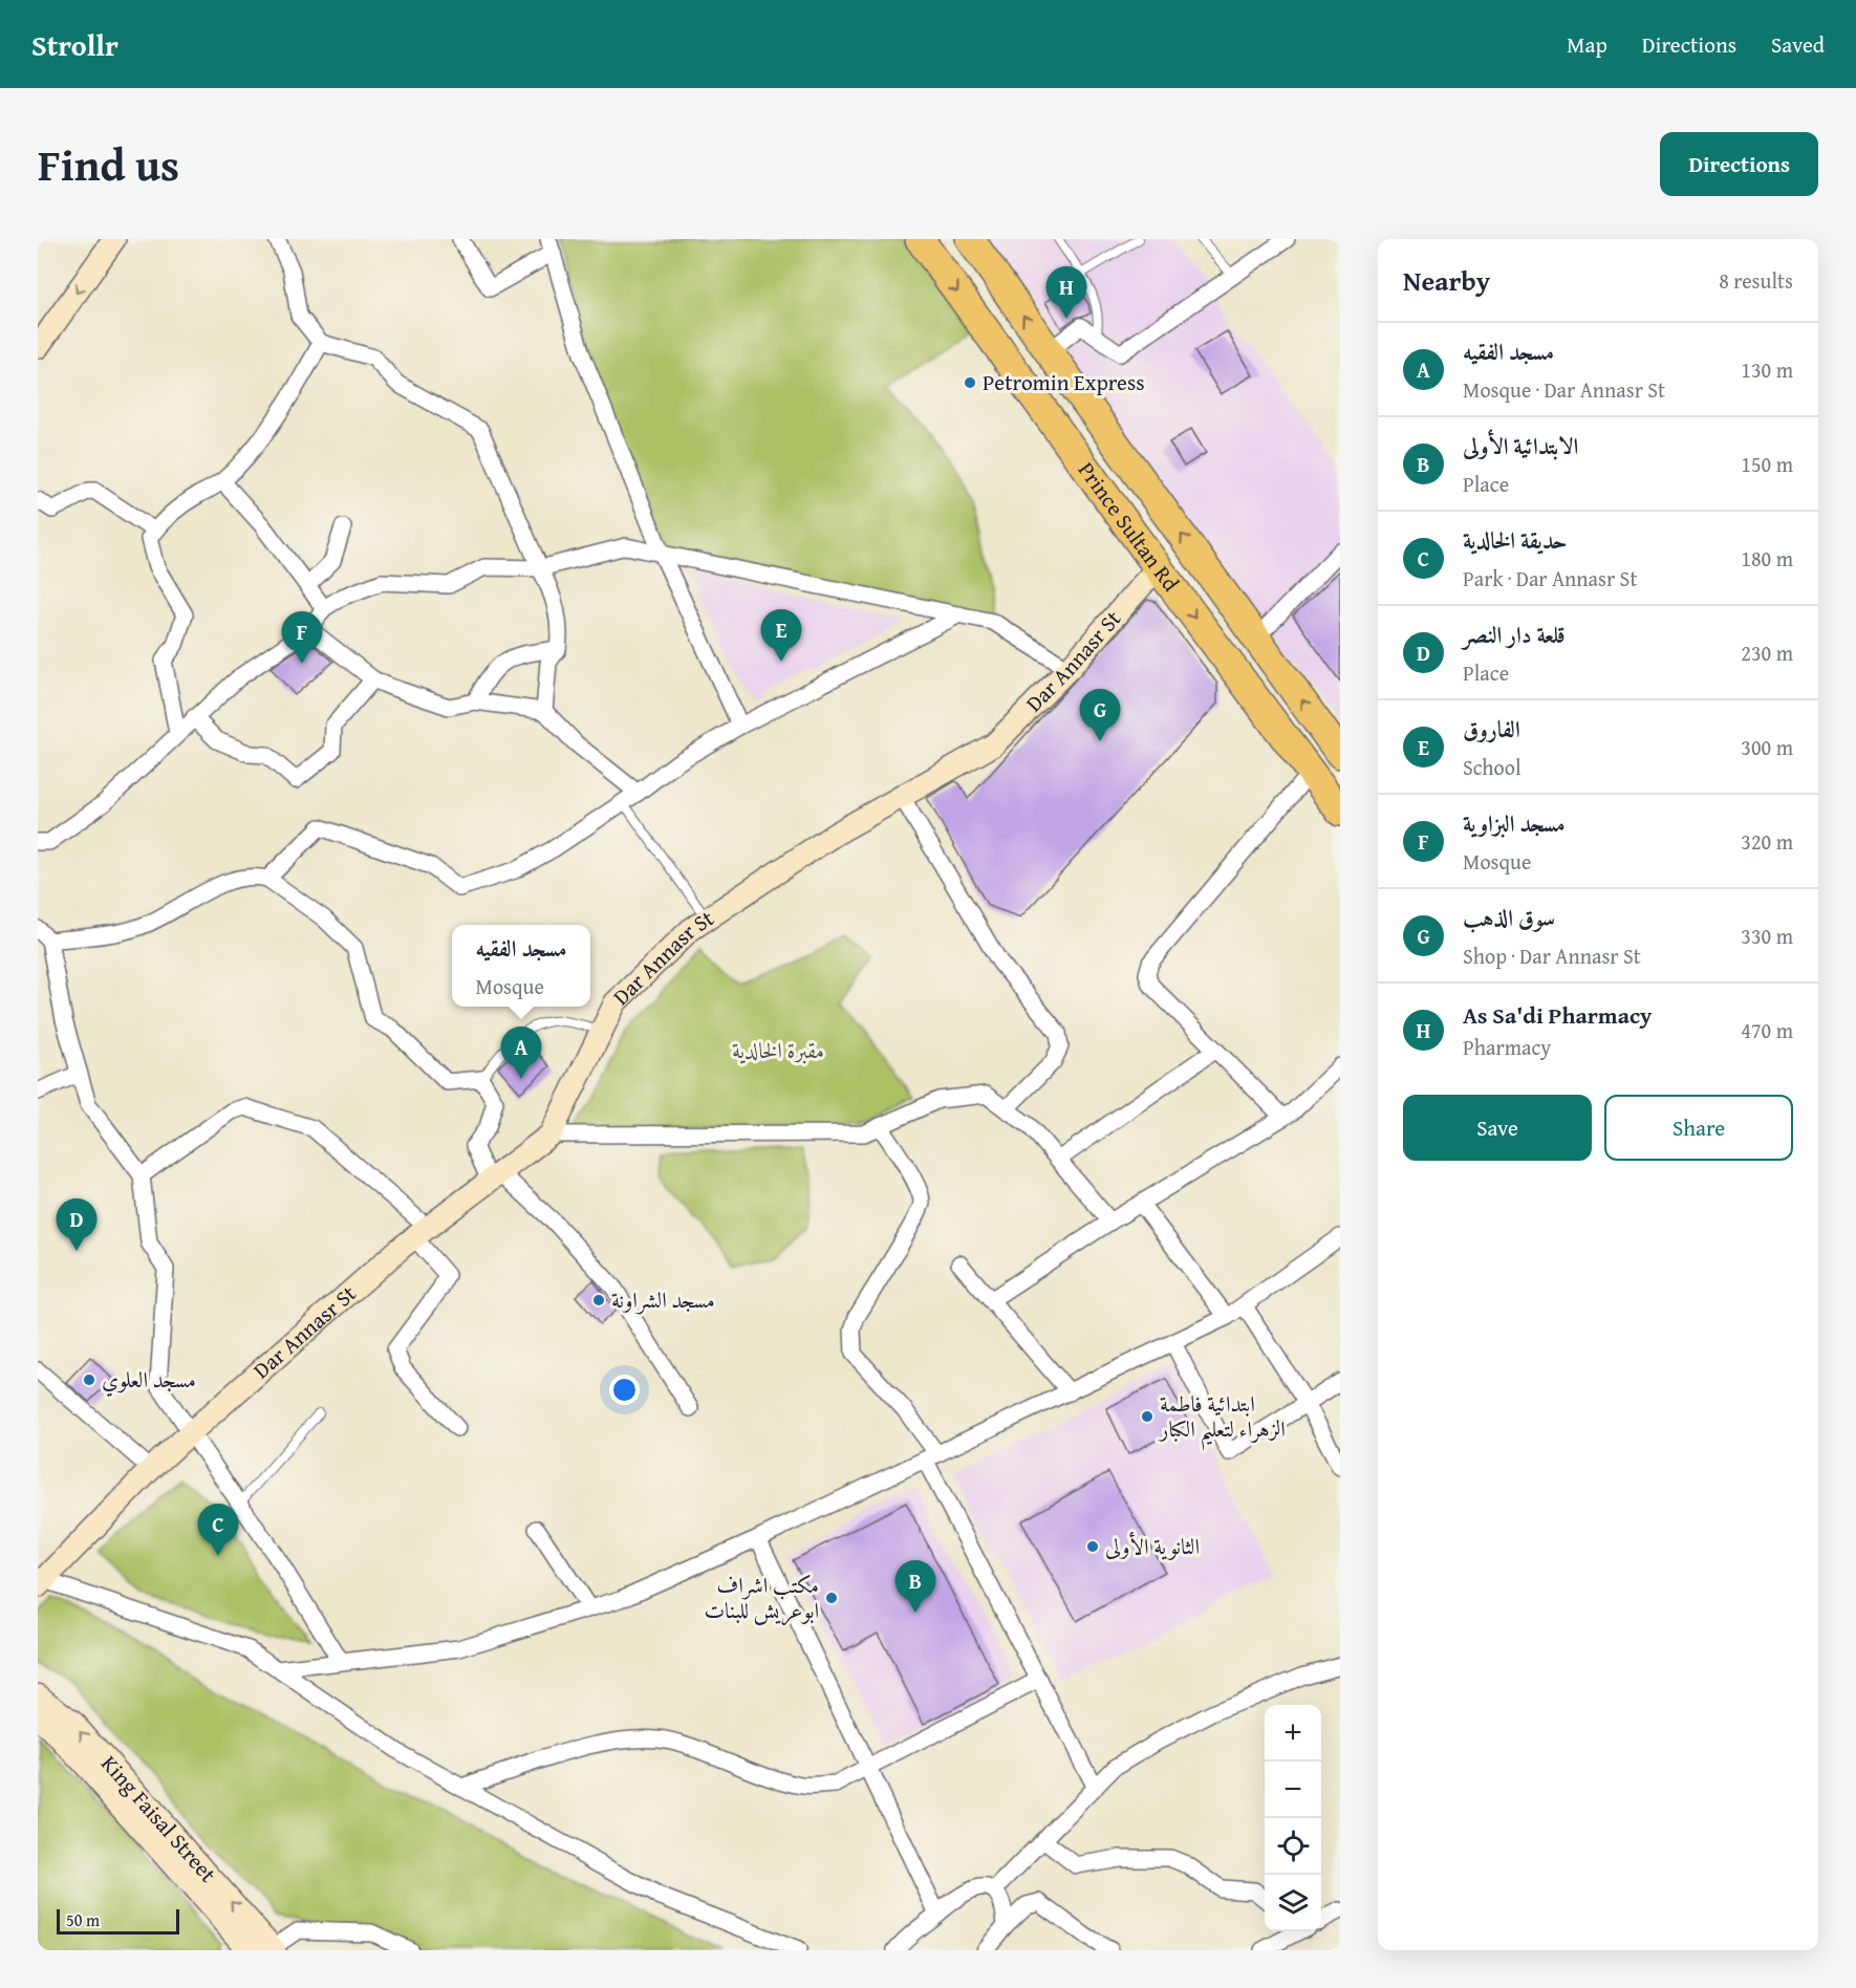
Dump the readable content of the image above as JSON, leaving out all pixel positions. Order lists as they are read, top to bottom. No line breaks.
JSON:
{"streets":{"highway":["Prince Sultan Rd"],"street":["Dar Annasr St","King Faisal Street"]},"crossings":[["Prince Sultan Rd","Dar Annasr St"]],"parks":["مقبرة الخالدية"],"places":["Petromin Express","مسجد الشراونة","مسجد العلوي","ابتدائية فاطمة الزهراء لتعليم الكبار","الثانوية الأولى","مكتب اشراف ابوعريش للبنات"],"scale_bar":"50 m","page":{"header":"Strollr","nav":["Map","Directions","Saved"],"title":"Find us","buttons":["Directions",["Save","Share"]],"heading":["Nearby","8 results"],"pins":["H","E","F","G","A","D","C","B"],"list":[{"mark":"A","name":"مسجد الفقيه","note":"Mosque · Dar Annasr St","value":"130 m"},{"mark":"B","name":"الابتدائية الأولى","note":"Place","value":"150 m"},{"mark":"C","name":"حديقة الخالدية","note":"Park · Dar Annasr St","value":"180 m"},{"mark":"D","name":"قلعة دار النصر","note":"Place","value":"230 m"},{"mark":"E","name":"الفاروق","note":"School","value":"300 m"},{"mark":"F","name":"مسجد البزاوية","note":"Mosque","value":"320 m"},{"mark":"G","name":"سوق الذهب","note":"Shop · Dar Annasr St","value":"330 m"},{"mark":"H","name":"As Sa'di Pharmacy","note":"Pharmacy","value":"470 m"}],"popup":["مسجد الفقيه","Mosque"],"map_buttons":["+","−"],"scale":"50 m"}}
